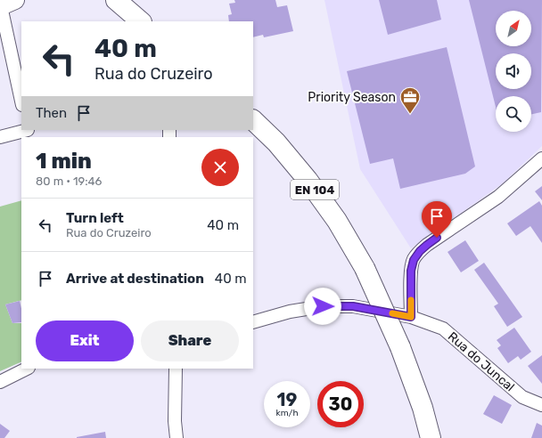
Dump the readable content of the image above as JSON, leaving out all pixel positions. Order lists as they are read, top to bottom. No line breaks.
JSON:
{"streets":{"main road":["EN 104"],"street":["Rua do Juncal"]},"places":{"office":["Priority Season"]},"north":"top right","page":{"turn":["40 m","Rua do Cruzeiro"],"then":"Then","heading":["1 min","80 m · 19:46"],"list":[{"name":"Turn left","note":"Rua do Cruzeiro","value":"40 m"},{"name":"Arrive at destination","value":"40 m"}],"buttons":["Exit","Share"],"speed":"19 km/h","limit":"30"}}
